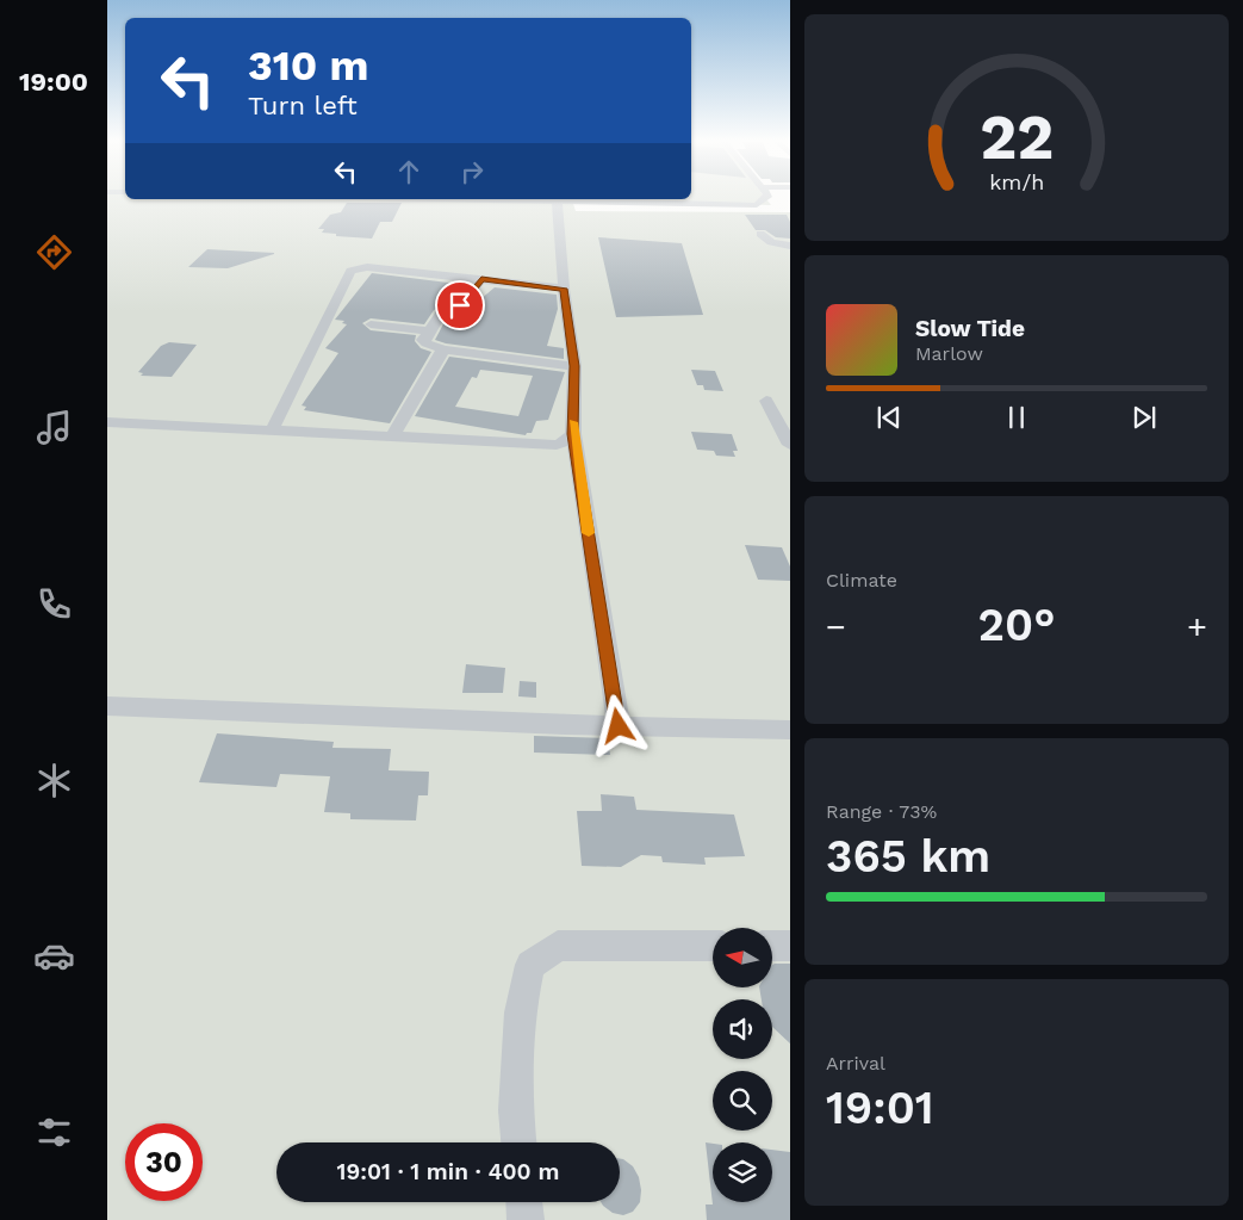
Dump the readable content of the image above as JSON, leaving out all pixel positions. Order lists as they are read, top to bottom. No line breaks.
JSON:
{"north":"left","page":{"tabs":"19:00","turn":["310 m","Turn left"],"song":["Slow Tide","Marlow"],"tile":["Climate",["Range · 73%","365 km"],["Arrival","19:01"]],"heat":["−","20°","+"],"limit":"30","trip":"19:01 · 1 min · 400 m","gauge":["22","km/h"]}}
